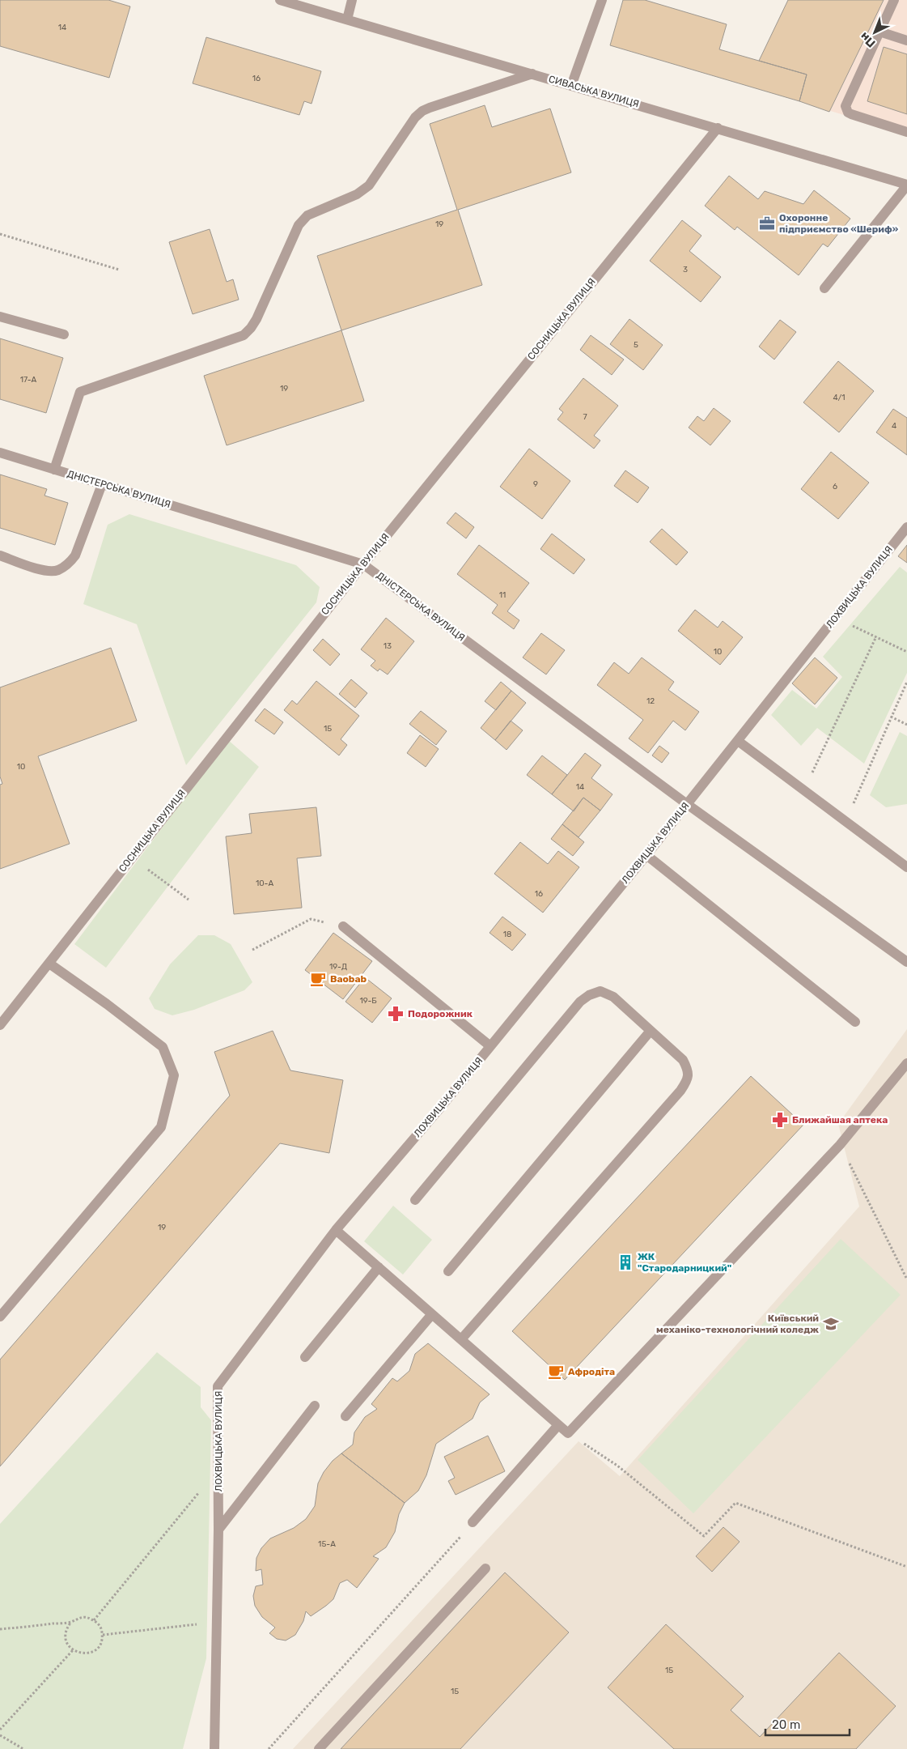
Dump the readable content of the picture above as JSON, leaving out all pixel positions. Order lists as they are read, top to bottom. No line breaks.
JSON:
{"streets":{"street":["СИВАСЬКА ВУЛИЦЯ","СОСНИЦЬКА ВУЛИЦЯ","ДНІСТЕРСЬКА ВУЛИЦЯ","ЛОХВИЦЬКА ВУЛИЦЯ"]},"crossings":[["СИВАСЬКА ВУЛИЦЯ","СОСНИЦЬКА ВУЛИЦЯ"],["СОСНИЦЬКА ВУЛИЦЯ","ДНІСТЕРСЬКА ВУЛИЦЯ"],["ДНІСТЕРСЬКА ВУЛИЦЯ","ЛОХВИЦЬКА ВУЛИЦЯ"]],"places":{"office":["Охоронне підприємство «Шериф»"],"cafe":["Baobab","Афродіта"],"pharmacy":["Подорожник","Ближайшая аптека"],"building":["ЖК \"Стародарницкий\""],"school or university":["Київський механіко-технологічний коледж"]},"house_numbers":["14","16","19","3","5","17-А","19","4/1","7","4","9","6","11","13","10","12","15","10","14","10-А","16","18","19-Д","19-Б","19","15-А","15","15"],"scale_bar":"20 m","north":"bottom left"}
